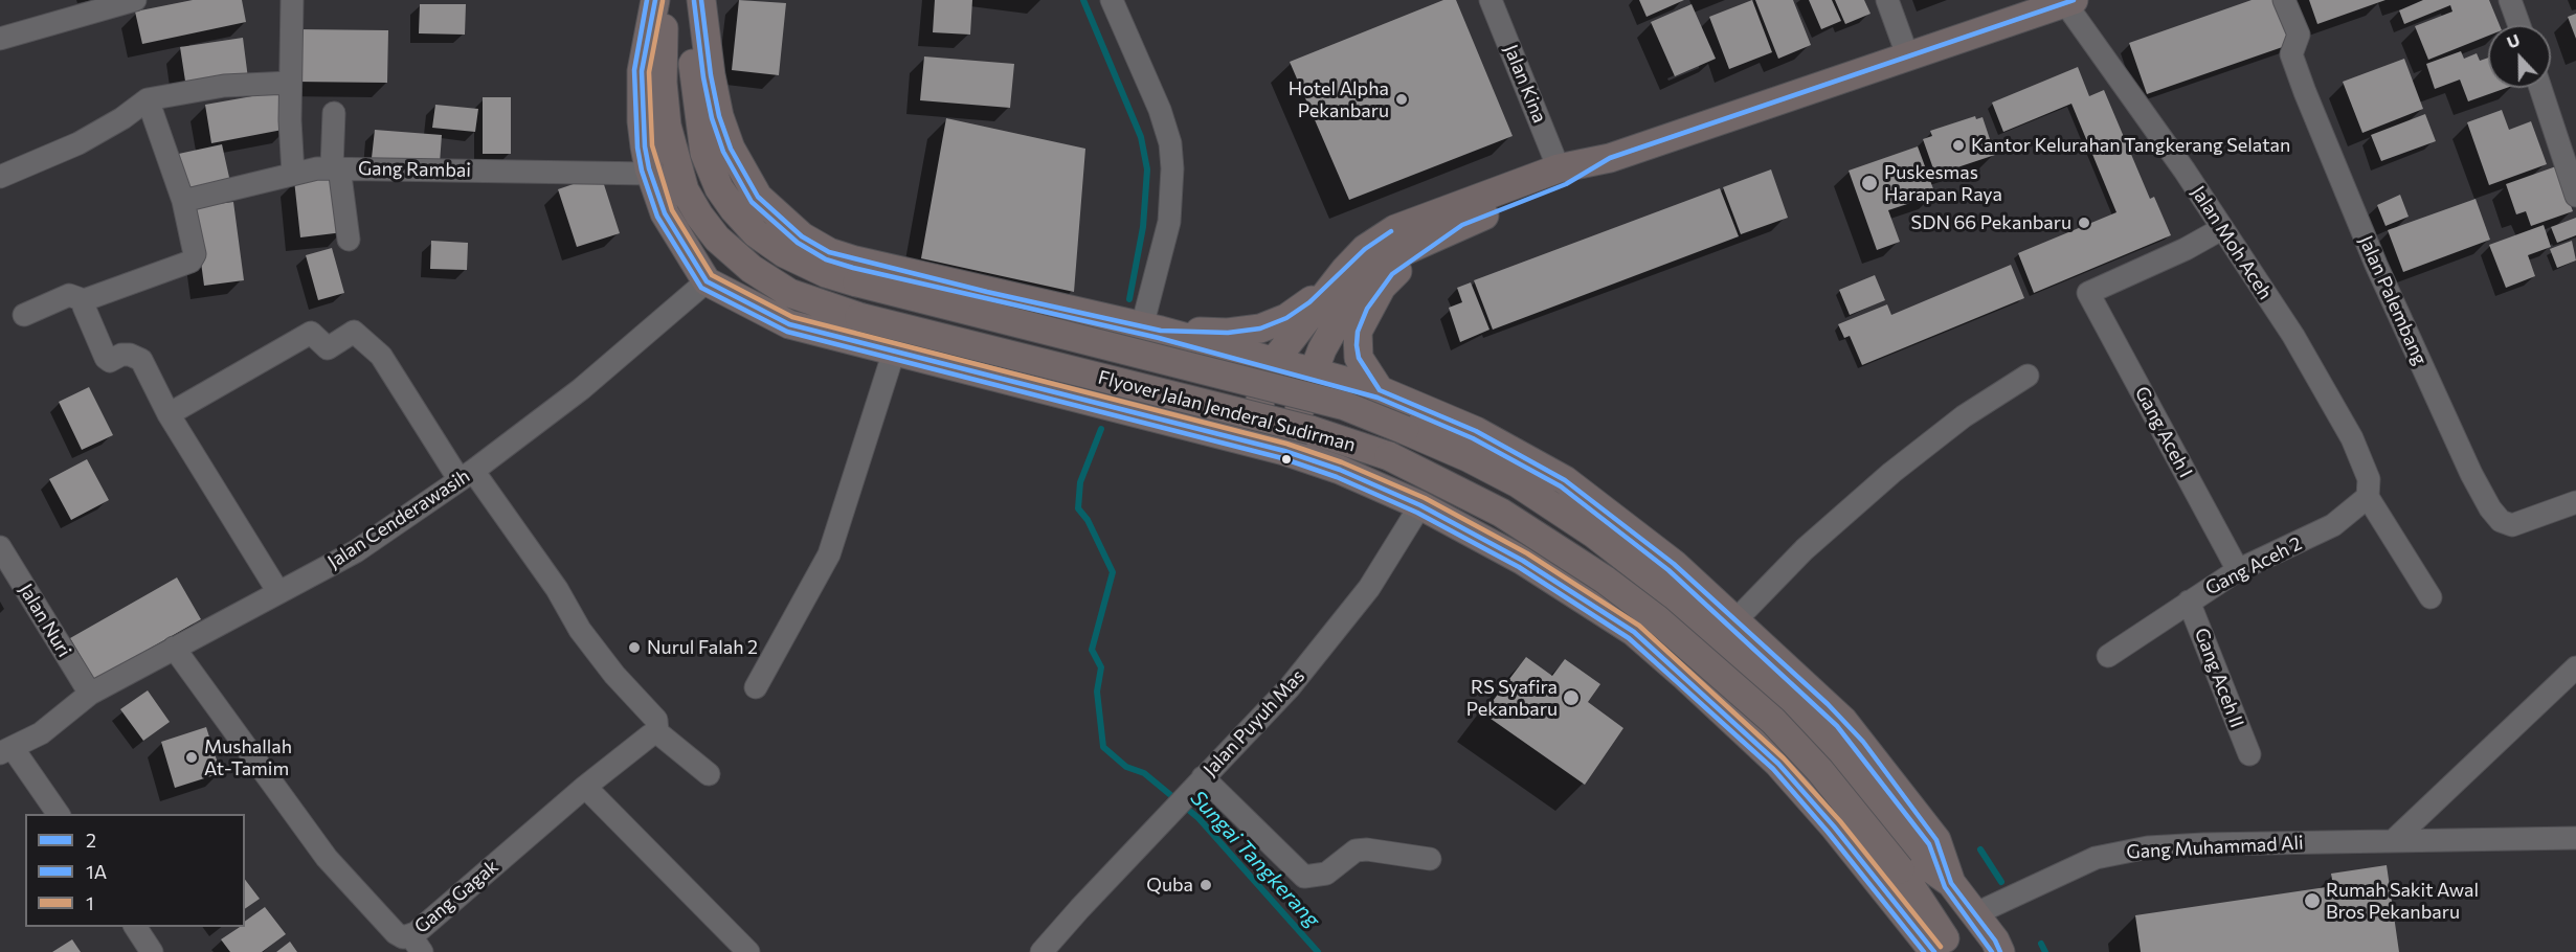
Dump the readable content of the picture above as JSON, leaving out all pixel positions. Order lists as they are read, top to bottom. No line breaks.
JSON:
{"streets":{"main road":["Flyover Jalan Jenderal Sudirman"],"street":["Jalan Kina","Gang Rambai","Jalan Moh Aceh","Jalan Palembang","Gang Aceh I","Jalan Cenderawasih","Gang Aceh 2","Jalan Nuri","Gang Aceh II","Jalan Puyuh Mas","Gang Muhammad Ali","Gang Gagak"]},"crossings":[["Jalan Moh Aceh","Gang Aceh I"],["Jalan Moh Aceh","Gang Aceh 2"],["Gang Aceh I","Gang Aceh 2"],["Jalan Cenderawasih","Jalan Nuri"],["Jalan Cenderawasih","Gang Gagak"],["Gang Aceh 2","Gang Aceh II"]],"water":["Sungai Tangkerang"],"places":["Hotel Alpha Pekanbaru","Kantor Kelurahan Tangkerang Selatan","Puskesmas Harapan Raya","SDN 66 Pekanbaru","Nurul Falah 2","RS Syafira Pekanbaru","Mushallah At-Tamim","Quba","Rumah Sakit Awal Bros Pekanbaru"],"lines":["transit line 2","transit line 1A","transit line 1"],"legend":["2","1A","1"],"north":"top"}
